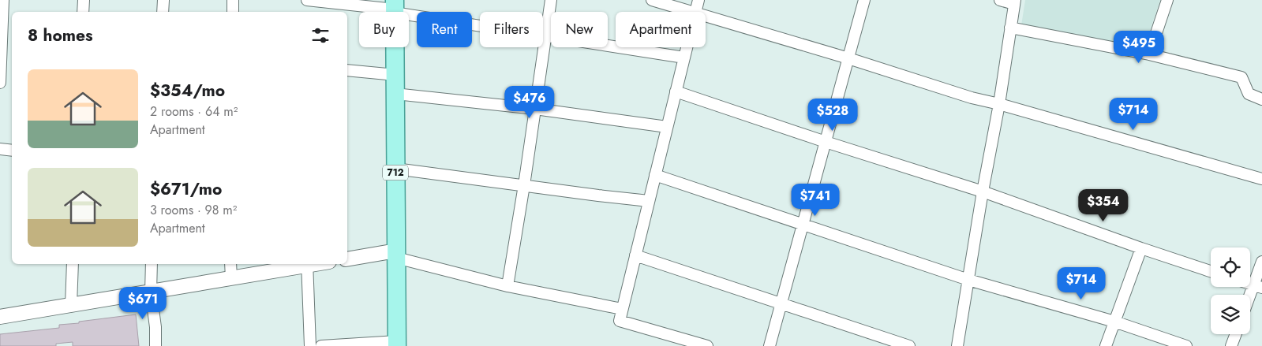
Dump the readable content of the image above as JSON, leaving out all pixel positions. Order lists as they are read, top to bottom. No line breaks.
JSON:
{"streets":{"main road":["712"]},"page":{"chip":["Buy","Rent","Filters","New","Apartment"],"heading":"8 homes","price":["$495","$476","$714","$528","$741","$354","$714","$671"],"list":[{"name":"$354/mo","note":"2 rooms · 64 m² · Apartment"},{"name":"$671/mo","note":"3 rooms · 98 m² · Apartment"}]}}
